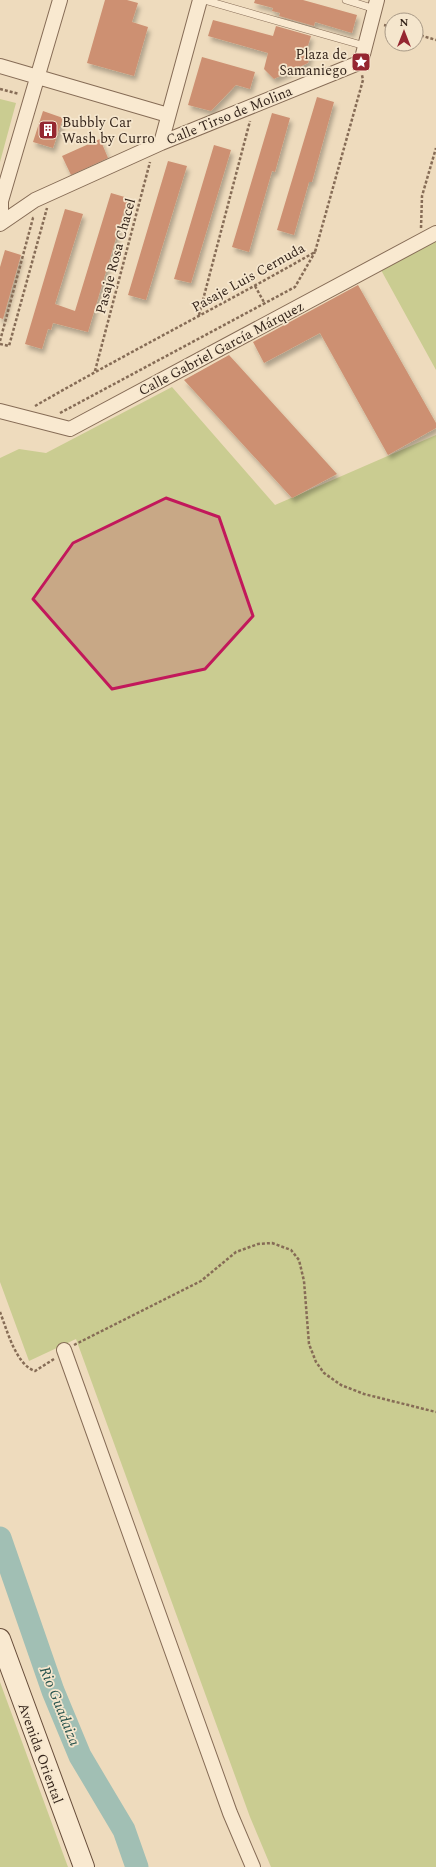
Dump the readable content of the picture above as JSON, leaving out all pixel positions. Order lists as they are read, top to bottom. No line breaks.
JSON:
{"streets":{"street":["Calle Tirso de Molina","Calle Gabriel García Márquez","Avenida Oriental"],"path":["Pasaje Rosa Chacel","Pasaje Luis Cernuda"]},"crossings":[["Calle Tirso de Molina","Pasaje Rosa Chacel"],["Calle Tirso de Molina","Pasaje Luis Cernuda"],["Pasaje Rosa Chacel","Pasaje Luis Cernuda"],["Pasaje Luis Cernuda","Calle Gabriel García Márquez"]],"water":["Rio Guadaiza"],"places":{"place":["Plaza de Samaniego"],"building":["Bubbly Car Wash by Curro"]},"north":"top"}
